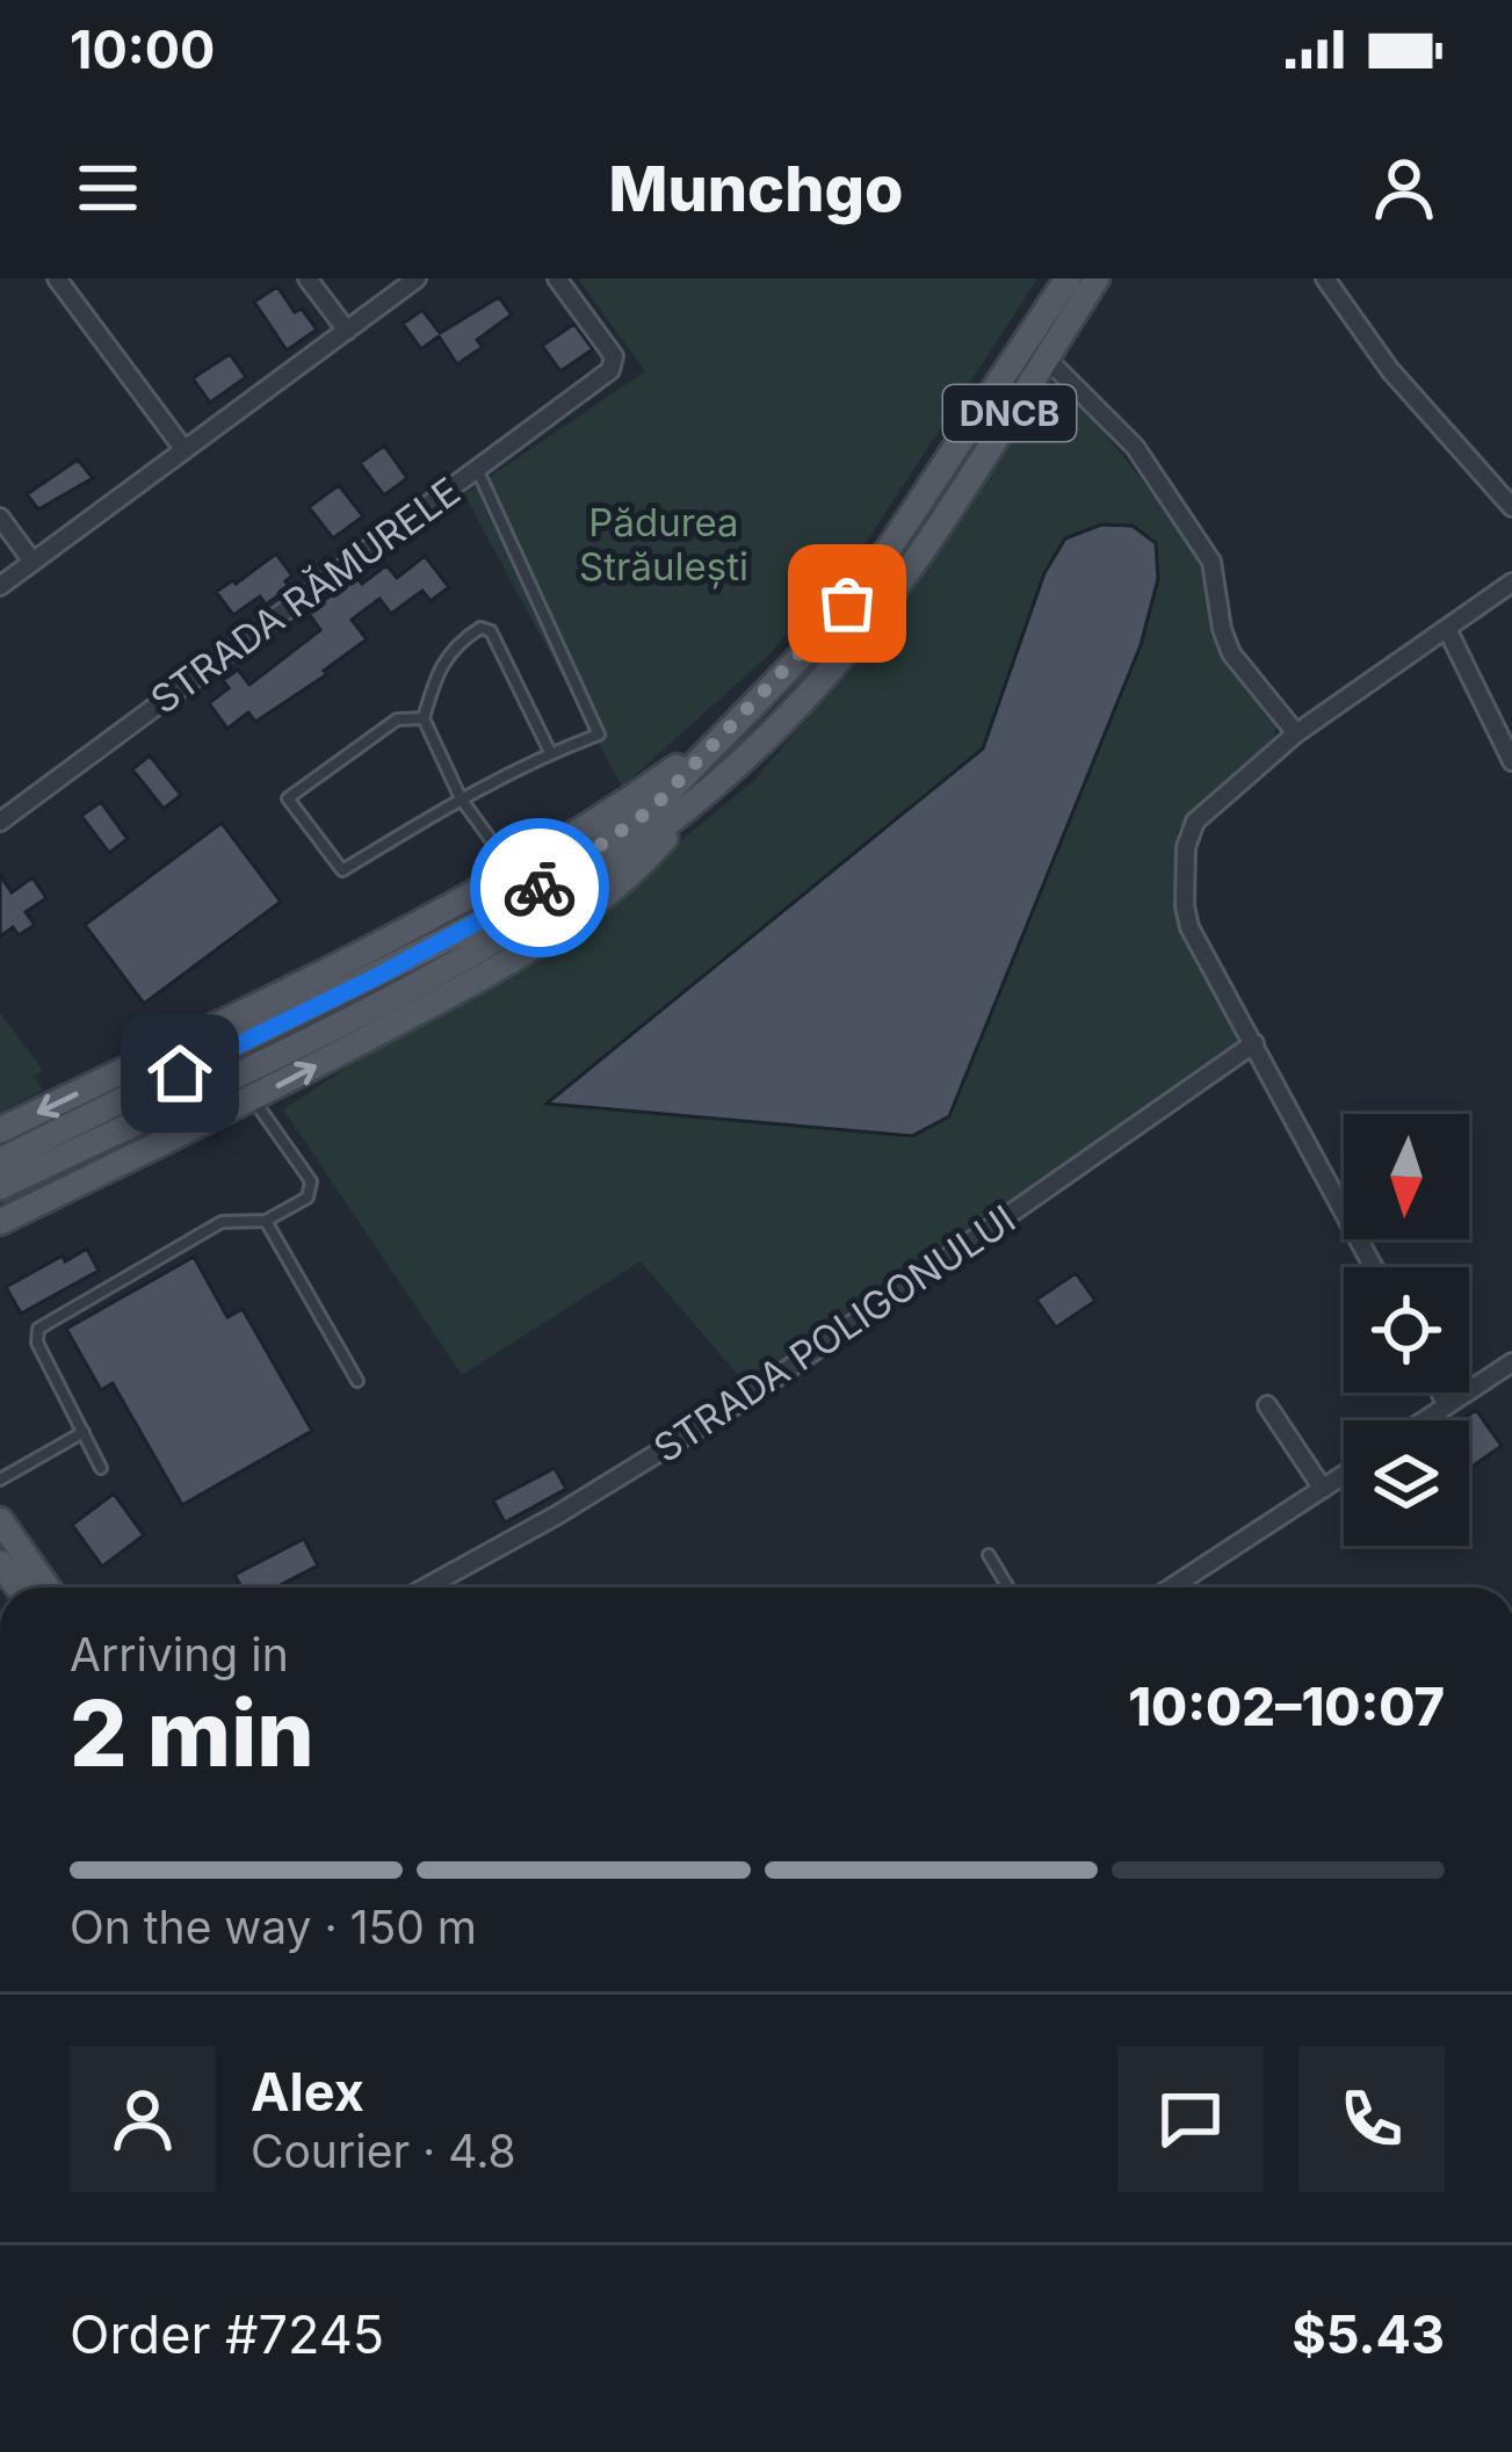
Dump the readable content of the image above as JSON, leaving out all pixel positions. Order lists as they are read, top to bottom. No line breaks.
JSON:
{"streets":{"main road":["DNCB"],"street":["STRADA RĂMURELE","STRADA POLIGONULUI"]},"parks":["Pădurea Străulești"],"north":"bottom","page":{"status":"10:00","header":"Munchgo","heading":["2 min","Arriving in","10:02–10:07"],"panel":["Alex","Courier · 4.8","Order #7245","$5.43"],"bar":"On the way · 150 m"}}
